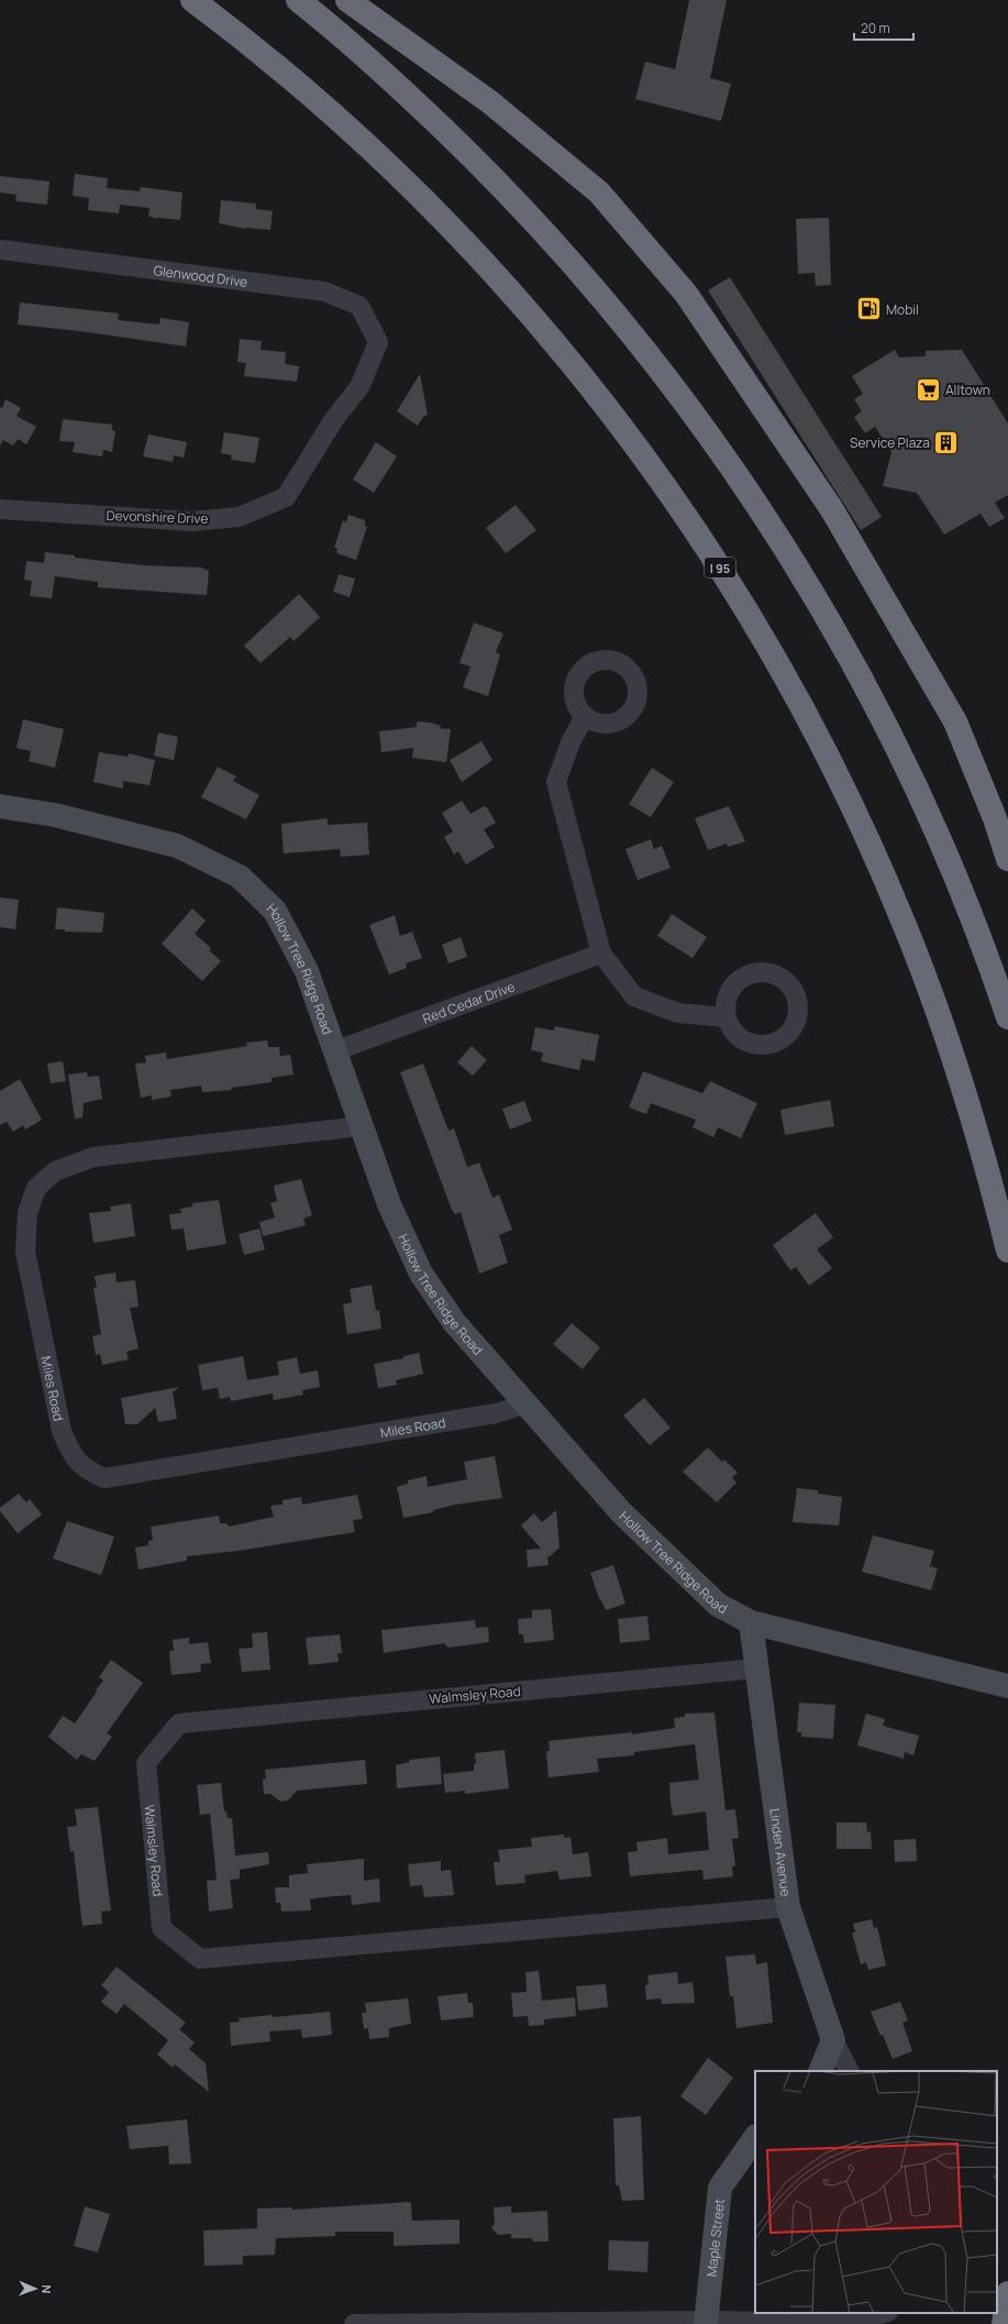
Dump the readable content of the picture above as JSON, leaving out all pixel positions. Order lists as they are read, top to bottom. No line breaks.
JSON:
{"streets":{"highway":["I 95"],"main road":["Hollow Tree Ridge Road","Linden Avenue","Maple Street"],"street":["Glenwood Drive","Devonshire Drive","Red Cedar Drive","Miles Road","Walmsley Road"]},"crossings":[["Glenwood Drive","Devonshire Drive"],["Hollow Tree Ridge Road","Red Cedar Drive"],["Hollow Tree Ridge Road","Miles Road"],["Hollow Tree Ridge Road","Linden Avenue"],["Walmsley Road","Linden Avenue"]],"places":{"fuel station":["Mobil"],"supermarket":["Alltown"],"building":["Service Plaza"]},"scale_bar":"20 m","north":"right"}
